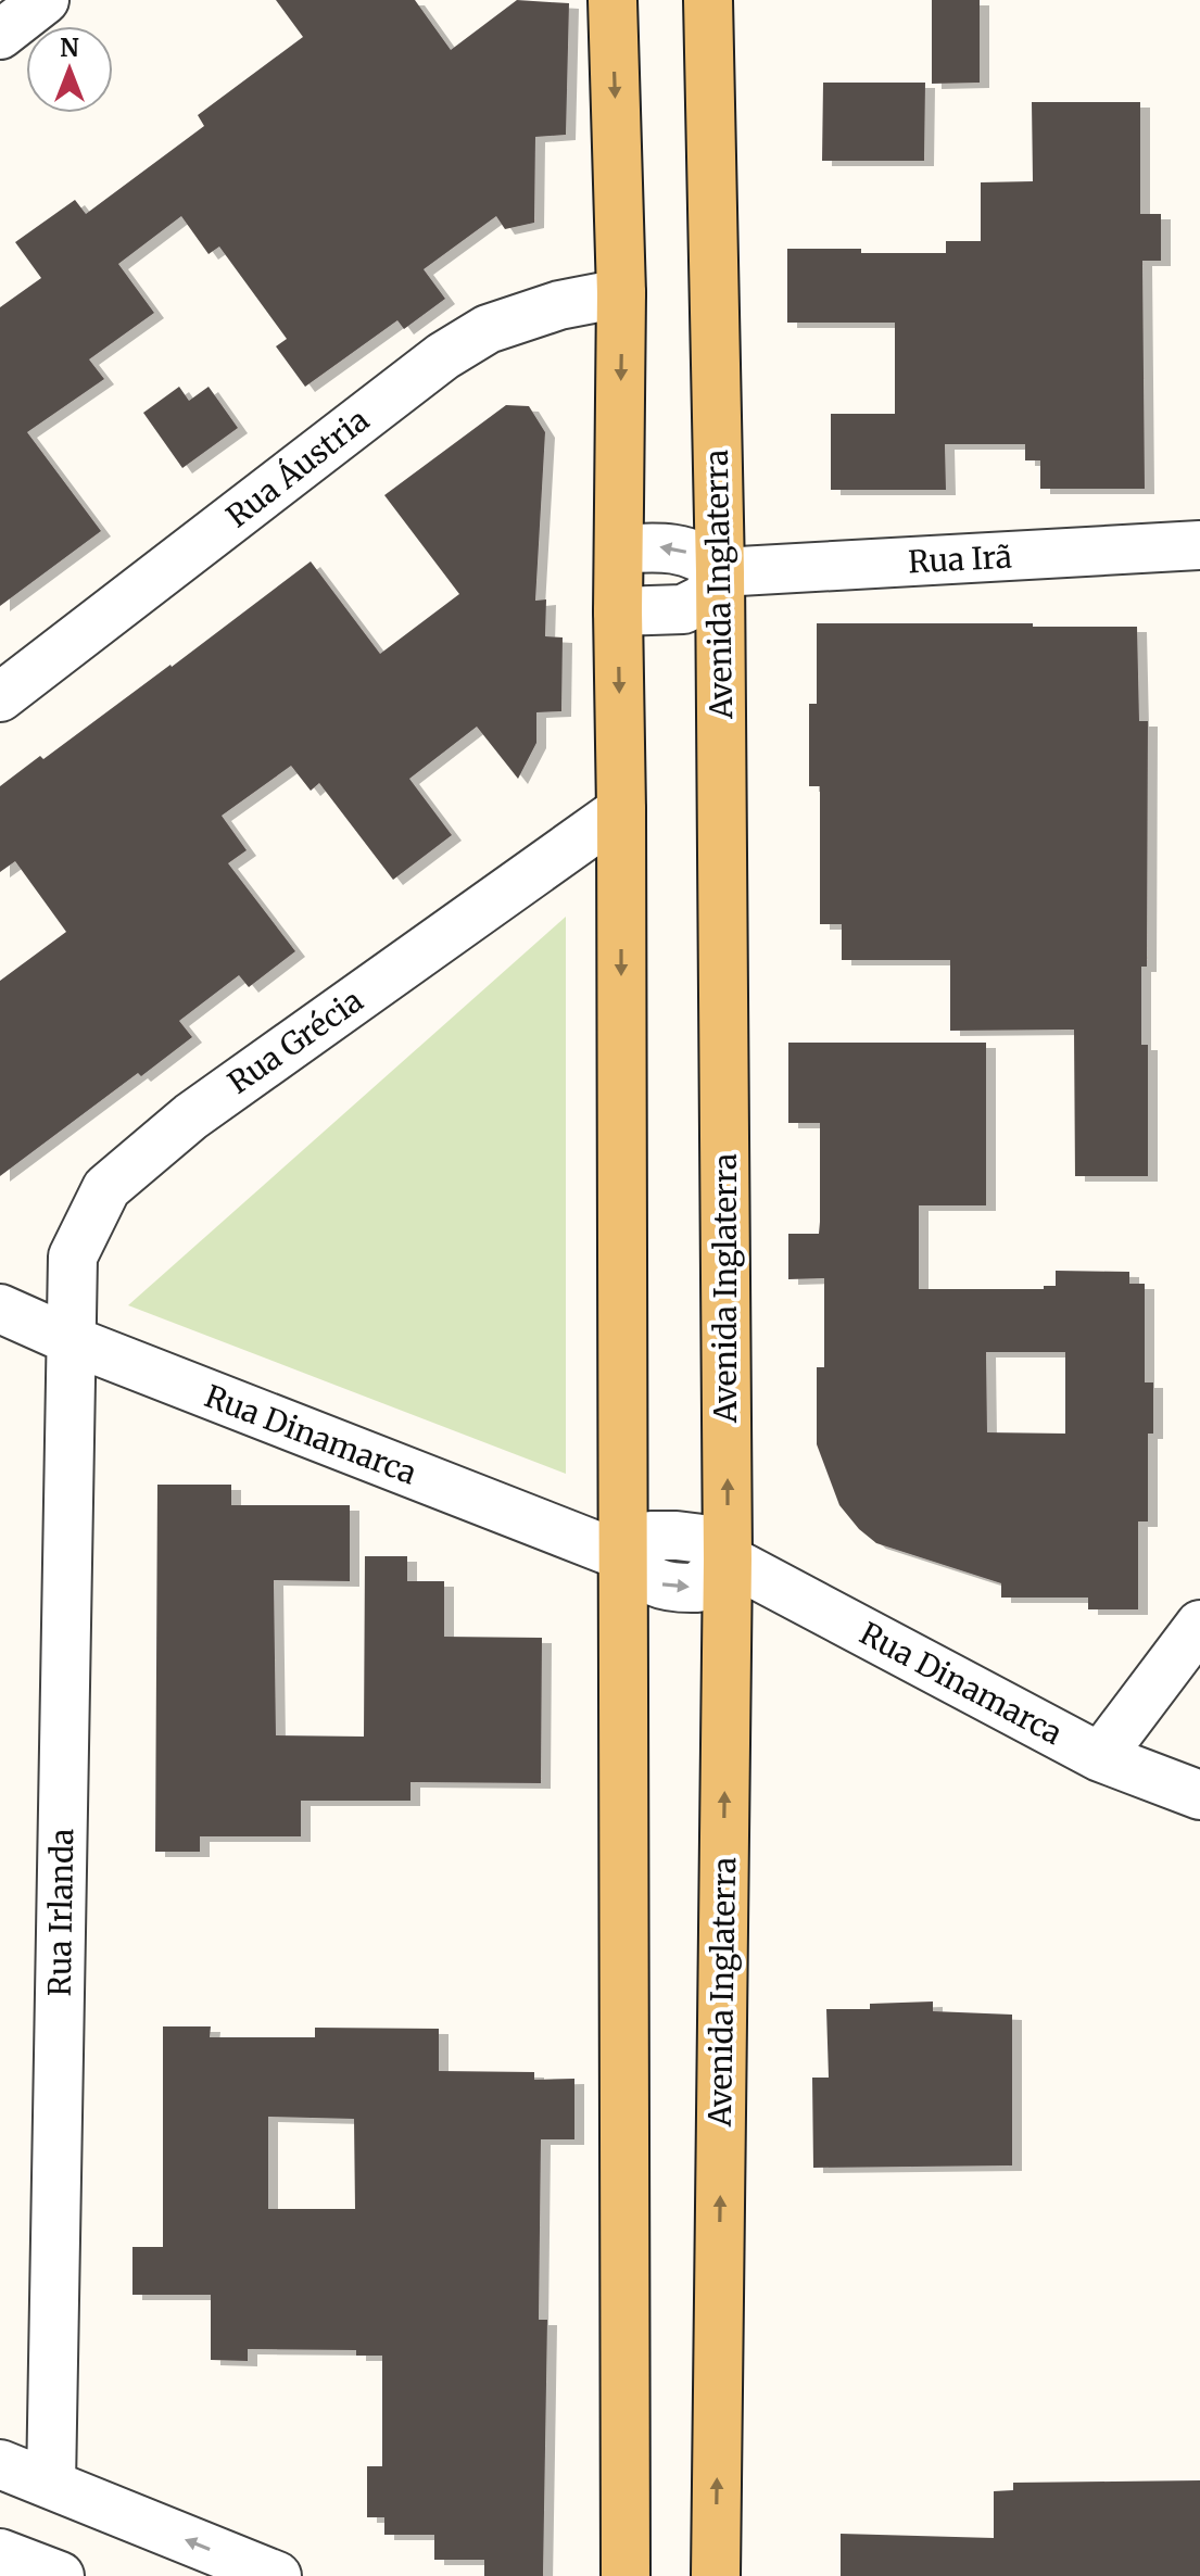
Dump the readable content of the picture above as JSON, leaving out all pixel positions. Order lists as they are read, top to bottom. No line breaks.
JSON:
{"streets":{"main road":["Avenida Inglaterra"],"street":["Rua Áustria","Rua Irã","Rua Grécia","Rua Dinamarca","Rua Irlanda"]},"crossings":[["Rua Irã","Avenida Inglaterra"],["Avenida Inglaterra","Rua Dinamarca"],["Rua Grécia","Rua Dinamarca"],["Rua Grécia","Rua Irlanda"],["Rua Dinamarca","Rua Irlanda"]],"north":"top"}
